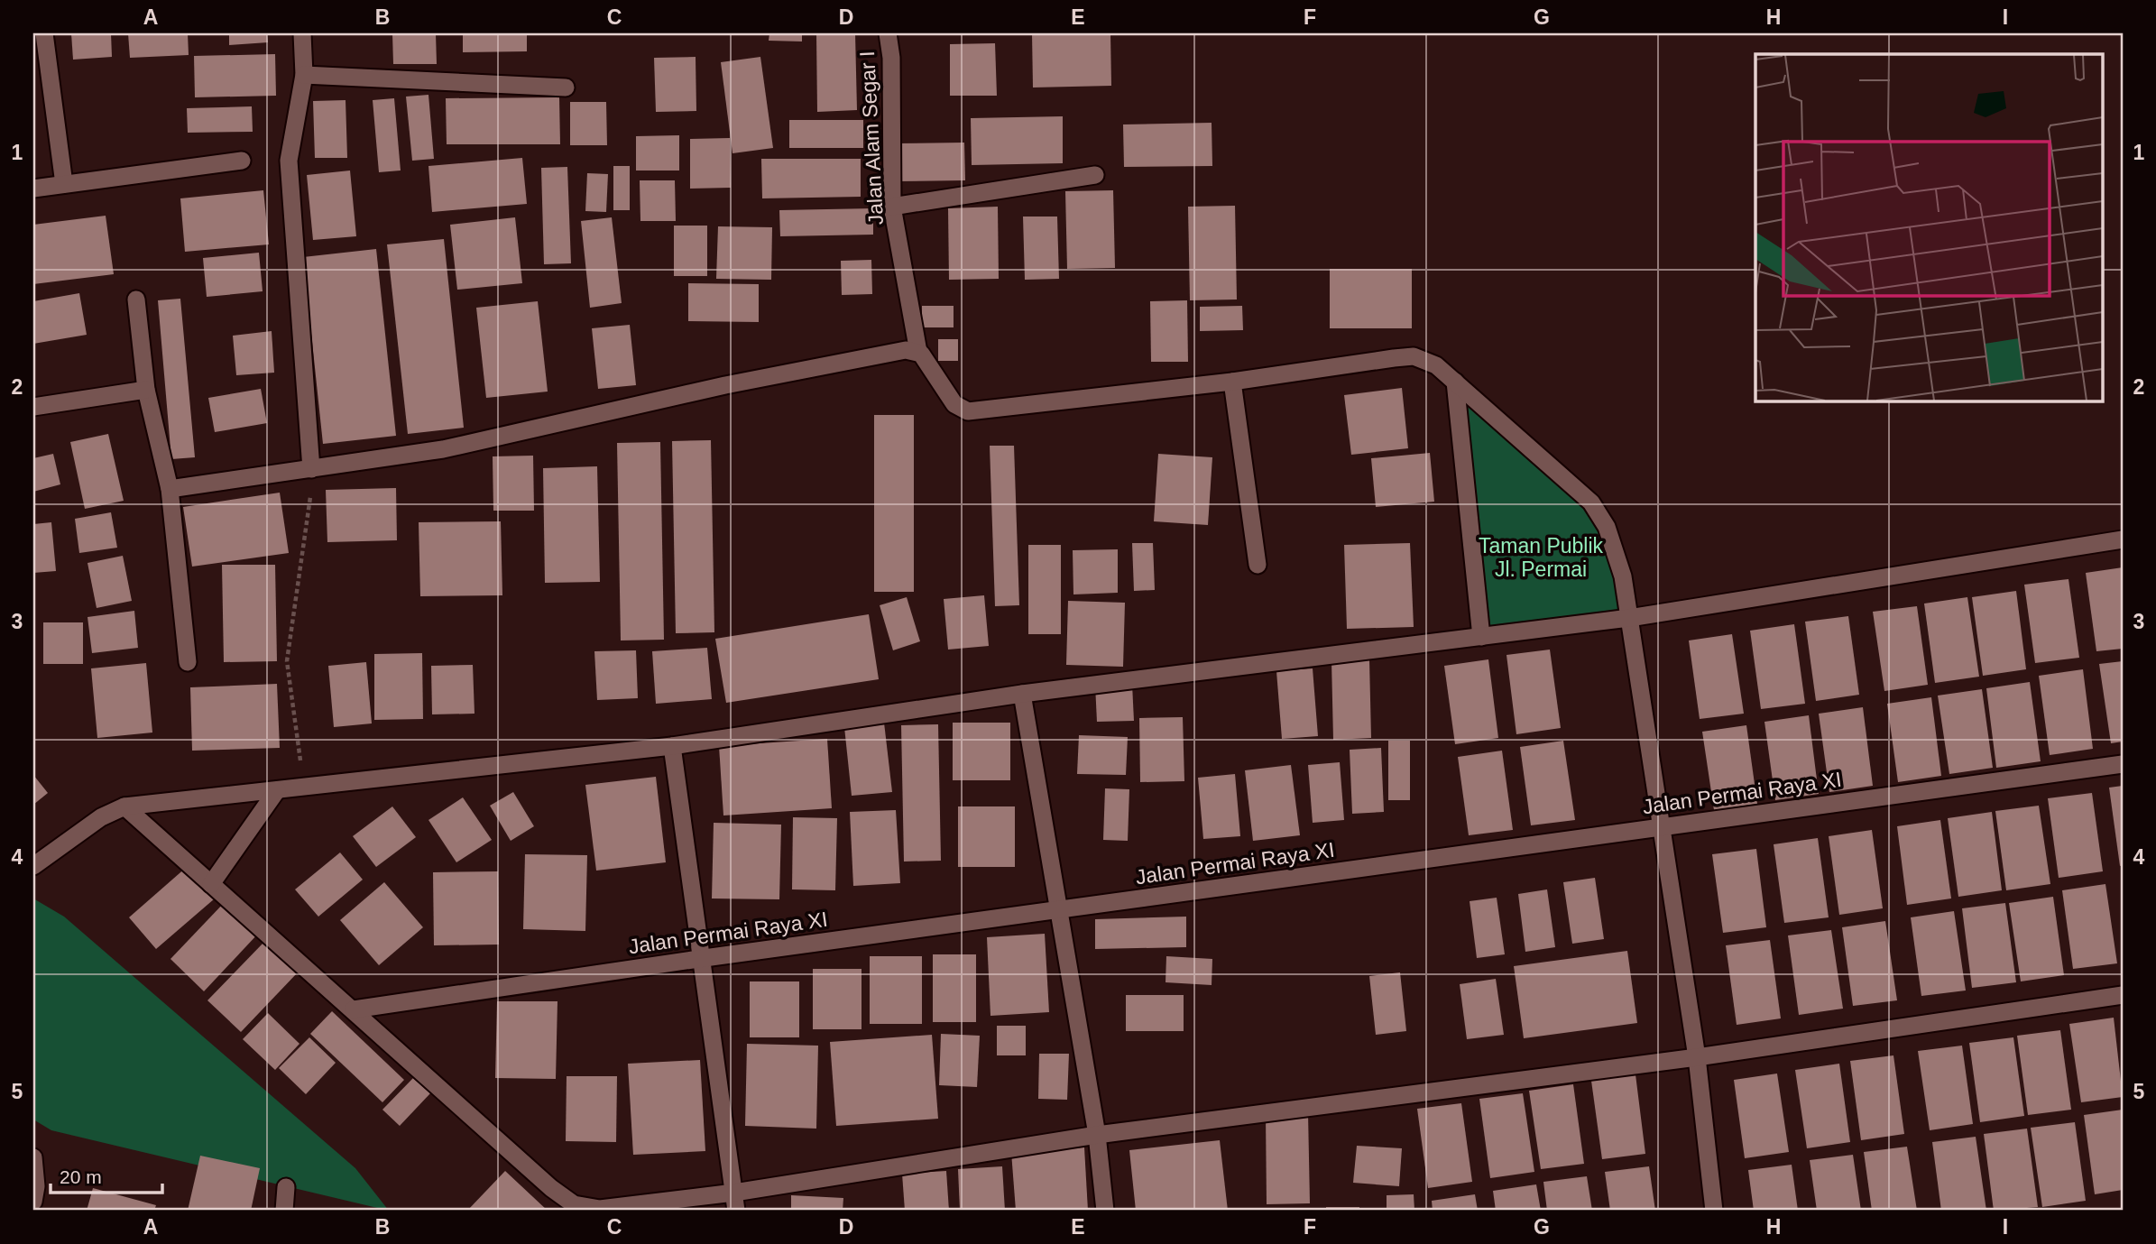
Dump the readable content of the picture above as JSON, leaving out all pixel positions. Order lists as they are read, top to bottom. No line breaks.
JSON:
{"streets":{"street":["Jalan Alam Segar I","Jalan Permai Raya XI"]},"parks":["Taman Publik Jl. Permai"],"scale_bar":"20 m","grid":{"columns":["A","B","C","D","E","F","G","H","I"],"rows":["1","2","3","4","5"]}}
